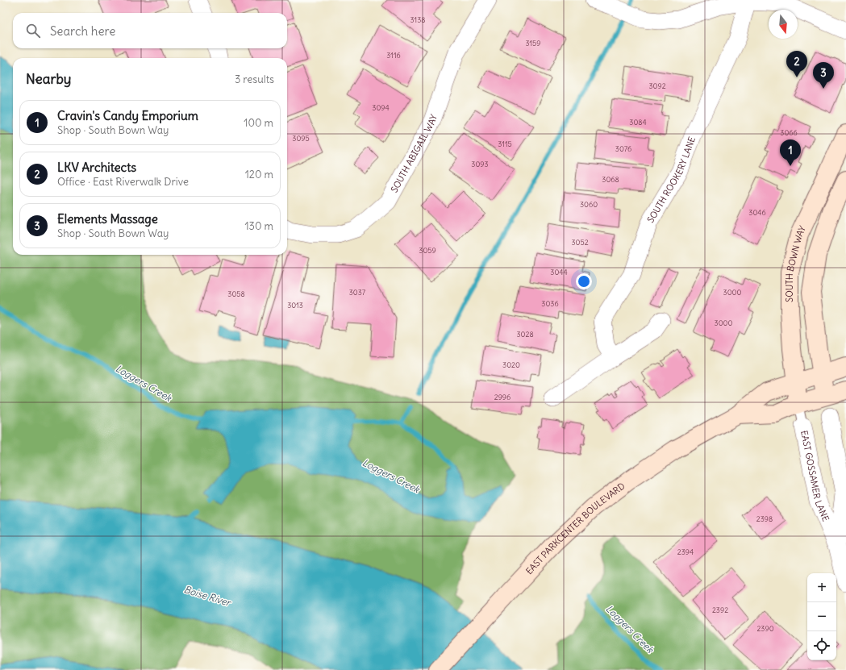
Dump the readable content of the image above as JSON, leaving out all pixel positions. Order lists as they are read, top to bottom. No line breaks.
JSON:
{"streets":{"main road":["SOUTH BOWN WAY","EAST PARKCENTER BOULEVARD"],"street":["SOUTH ABIGAIL WAY","SOUTH ROOKERY LANE","EAST GOSSAMER LANE"]},"crossings":[["SOUTH BOWN WAY","EAST GOSSAMER LANE"],["SOUTH BOWN WAY","EAST PARKCENTER BOULEVARD"],["EAST GOSSAMER LANE","EAST PARKCENTER BOULEVARD"]],"water":["Loggers Creek","Boise River"],"house_numbers":["3138","3159","3116","3092","3094","3084","3066","3095","3115","3076","3093","3068","3060","3046","3052","3059","3044","3037","3000","3058","3036","3013","3000","3028","3020","2996","2398","2394","2392","2390"],"north":"bottom","page":{"search":"Search here","pins":["2","3","1"],"heading":["Nearby","3 results"],"list":[{"mark":"1","name":"Cravin's Candy Emporium","note":"Shop · South Bown Way","value":"100 m"},{"mark":"2","name":"LKV Architects","note":"Office · East Riverwalk Drive","value":"120 m"},{"mark":"3","name":"Elements Massage","note":"Shop · South Bown Way","value":"130 m"}],"map_buttons":["+","−"]}}
